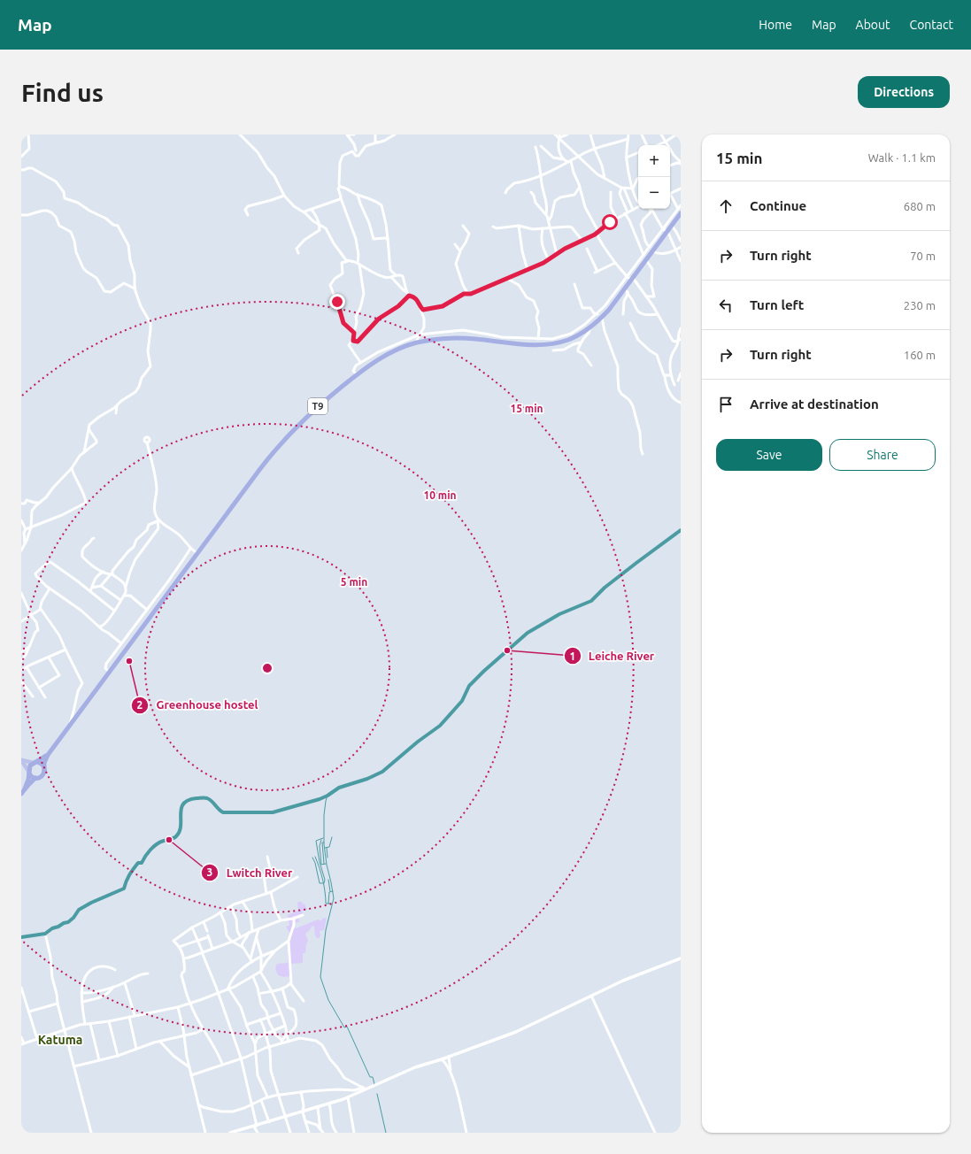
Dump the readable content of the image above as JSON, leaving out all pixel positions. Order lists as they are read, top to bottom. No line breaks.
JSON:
{"streets":{"highway":["T9"]},"districts":["Katuma"],"places":["Leiche River","Greenhouse hostel","Lwitch River"],"page":{"header":"Map","nav":["Home","Map","About","Contact"],"buttons":["Directions",["Save","Share"]],"title":"Find us","heading":["15 min","Walk · 1.1 km"],"map_buttons":["+","−"],"list":[["Continue","680 m"],["Turn right","70 m"],["Turn left","230 m"],["Turn right","160 m"],"Arrive at destination"]},"rings":["15 min","10 min","5 min"]}
